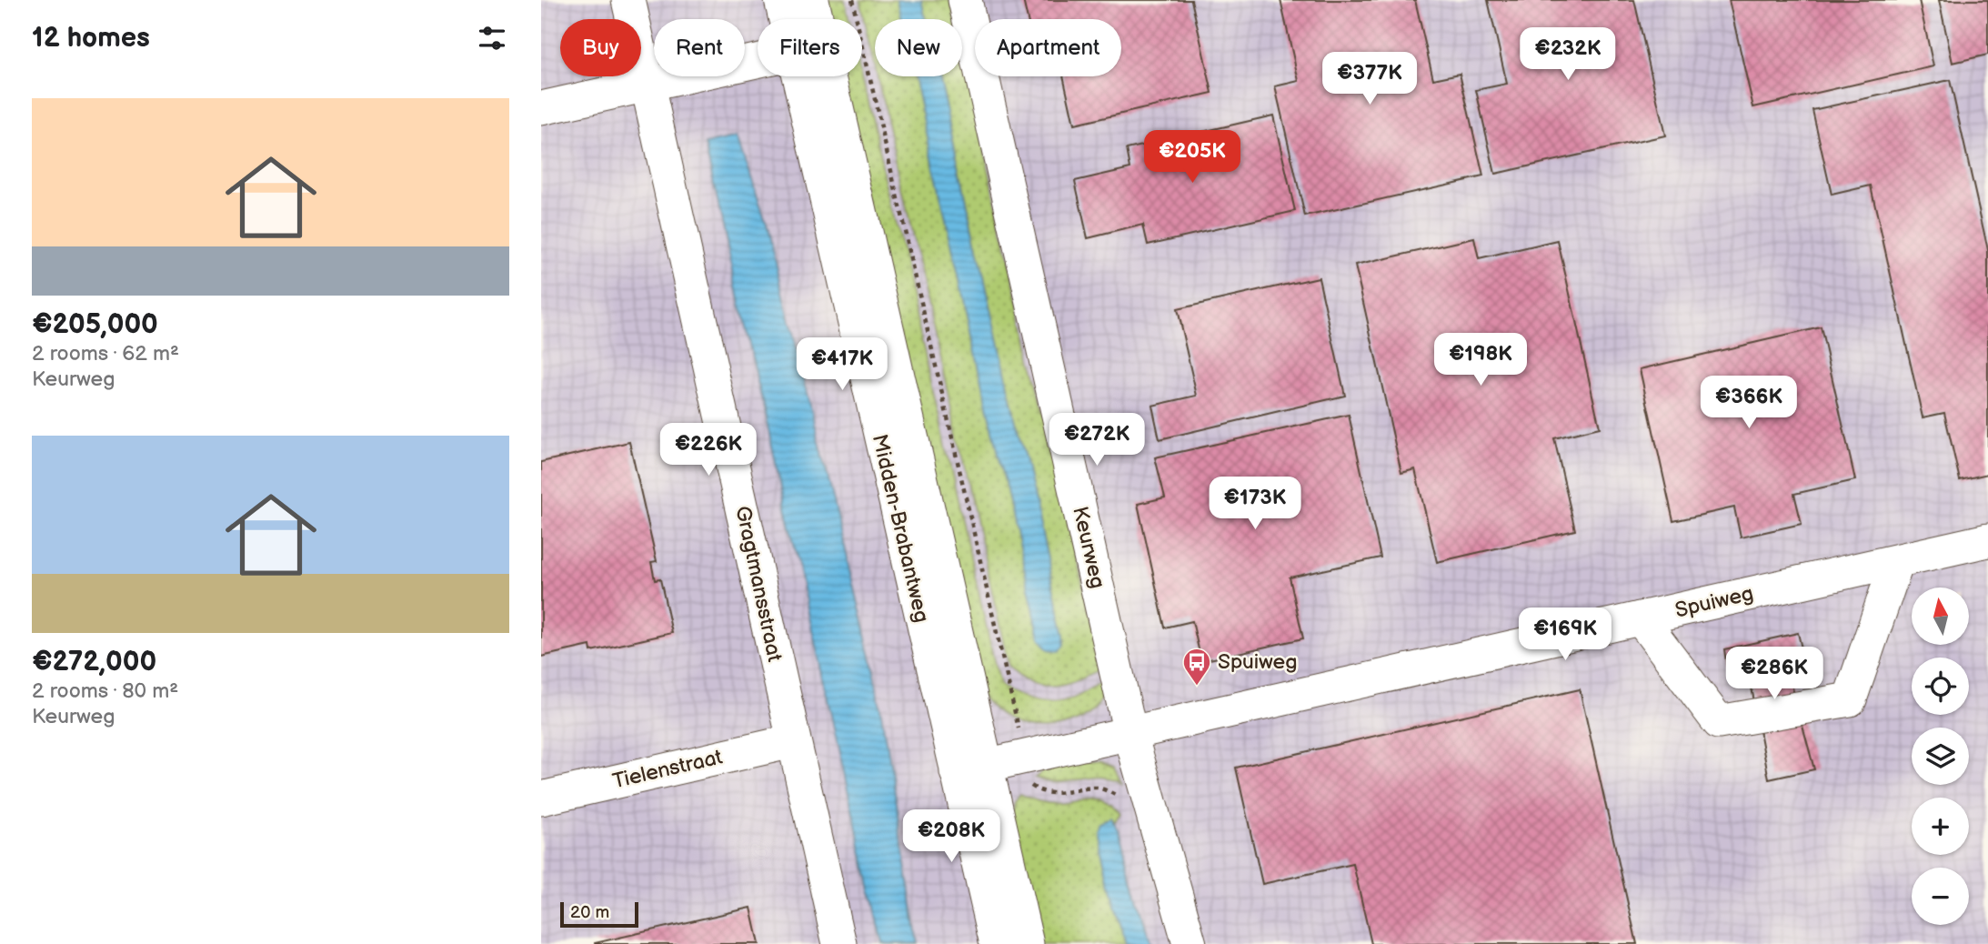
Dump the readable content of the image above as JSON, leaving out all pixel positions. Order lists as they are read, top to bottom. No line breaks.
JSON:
{"streets":{"street":["Midden-Brabantweg","Keurweg","Gragtmansstraat","Spuiweg","Tielenstraat"]},"crossings":[["Midden-Brabantweg","Spuiweg"],["Keurweg","Spuiweg"],["Gragtmansstraat","Tielenstraat"]],"places":{"bus stop":["Spuiweg"]},"scale_bar":"20 m","north":"top","page":{"heading":"12 homes","chip":["Buy","Rent","Filters","New","Apartment"],"price":["€232K","€377K","€205K","€198K","€417K","€366K","€272K","€226K","€173K","€169K","€286K","€208K"],"list":[{"name":"€205,000","note":"2 rooms · 62 m² · Keurweg"},{"name":"€272,000","note":"2 rooms · 80 m² · Keurweg"}],"map_buttons":["+","−"],"scale":"20 m"}}
